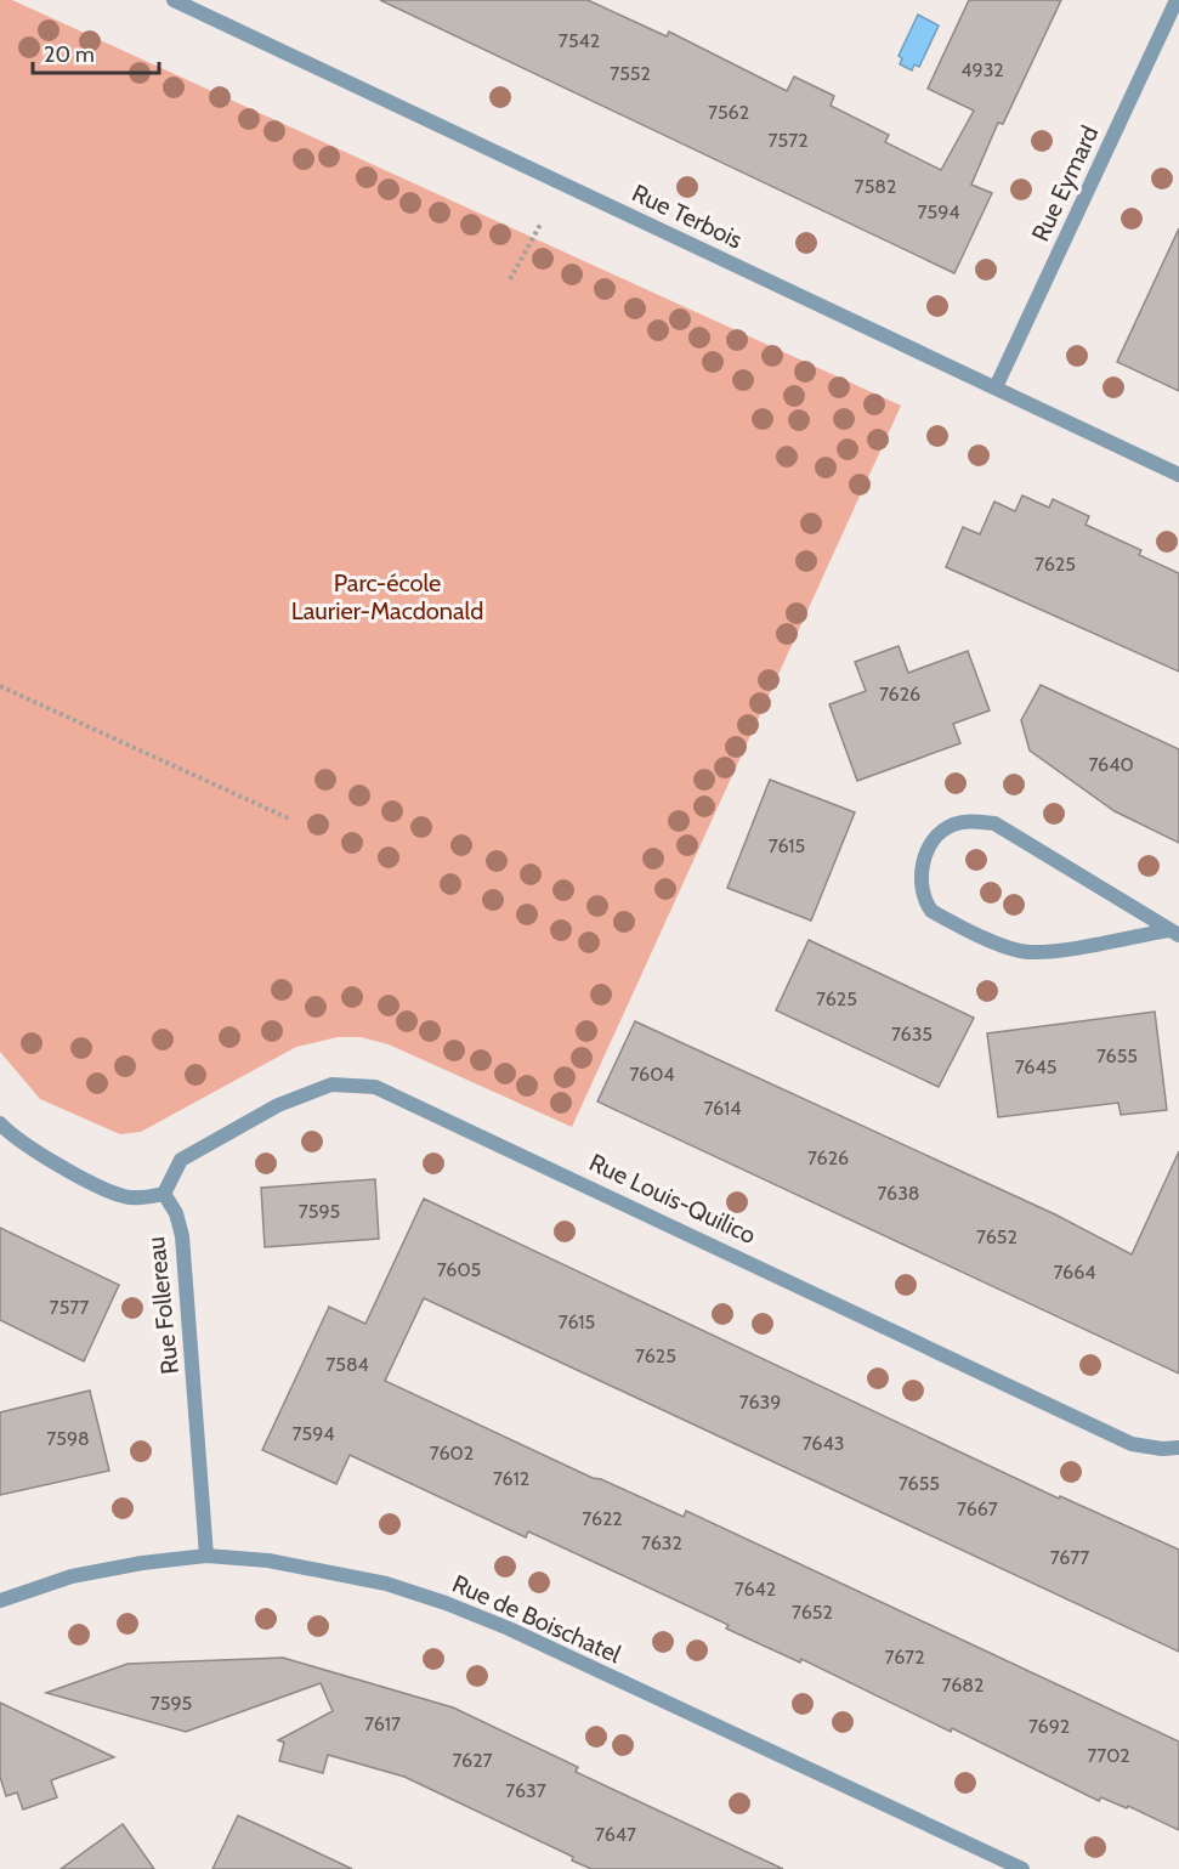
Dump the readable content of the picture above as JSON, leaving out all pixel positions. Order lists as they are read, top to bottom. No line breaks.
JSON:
{"streets":{"street":["Rue Eymard","Rue Terbois","Rue Louis-Quilico","Rue Follereau","Rue de Boischatel"]},"crossings":[["Rue Eymard","Rue Terbois"],["Rue Louis-Quilico","Rue Follereau"],["Rue Follereau","Rue de Boischatel"]],"parks":["Parc-école Laurier-Macdonald"],"house_numbers":["7542","4932","7552","7562","7572","7582","7594","7625","7626","7640","7615","7625","7635","7655","7645","7604","7614","7626","7638","7595","7652","7605","7664","7577","7615","7625","7584","7639","7594","7598","7643","7602","7612","7655","7667","7622","7632","7677","7642","7652","7672","7682","7595","7617","7692","7702","7627","7637","7647"],"scale_bar":"20 m"}
